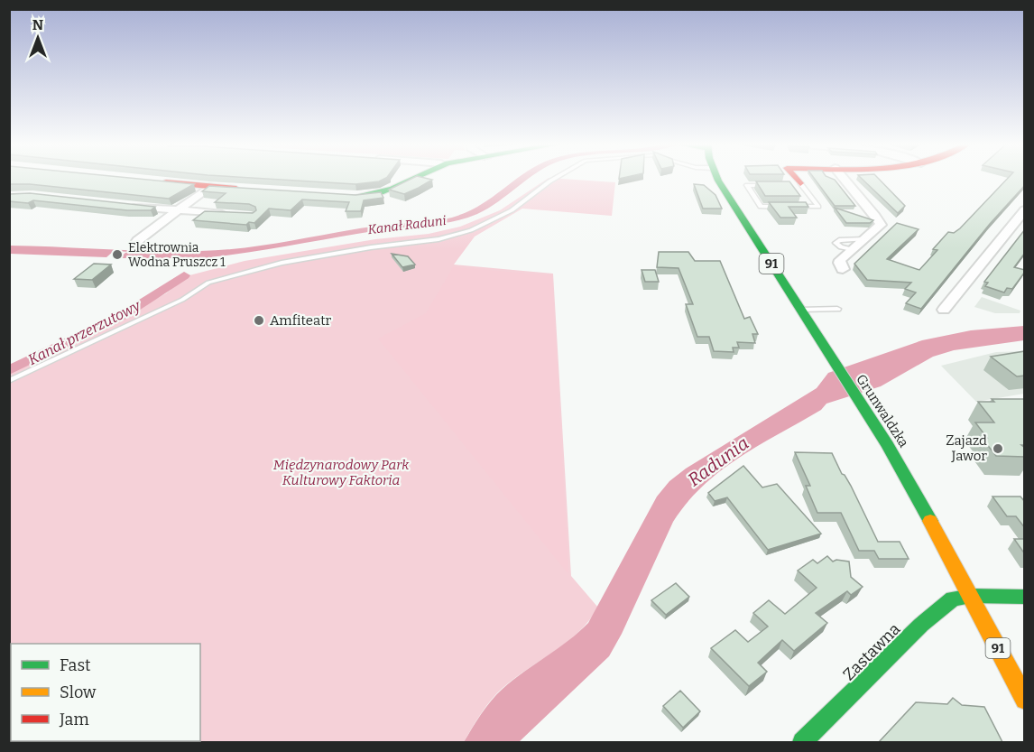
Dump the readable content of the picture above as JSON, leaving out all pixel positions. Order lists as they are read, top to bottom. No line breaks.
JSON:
{"streets":{"main road":["91","Grunwaldzka","Zastawna"]},"crossings":[["Grunwaldzka","Zastawna"]],"water":["Kanał Raduni","Kanał przerzutowy","Radunia"],"parks":["Międzynarodowy Park Kulturowy Faktoria"],"places":["Elektrownia Wodna Pruszcz 1","Amfiteatr","Zajazd Jawor"],"legend":["Fast","Slow","Jam"],"north":"top"}
